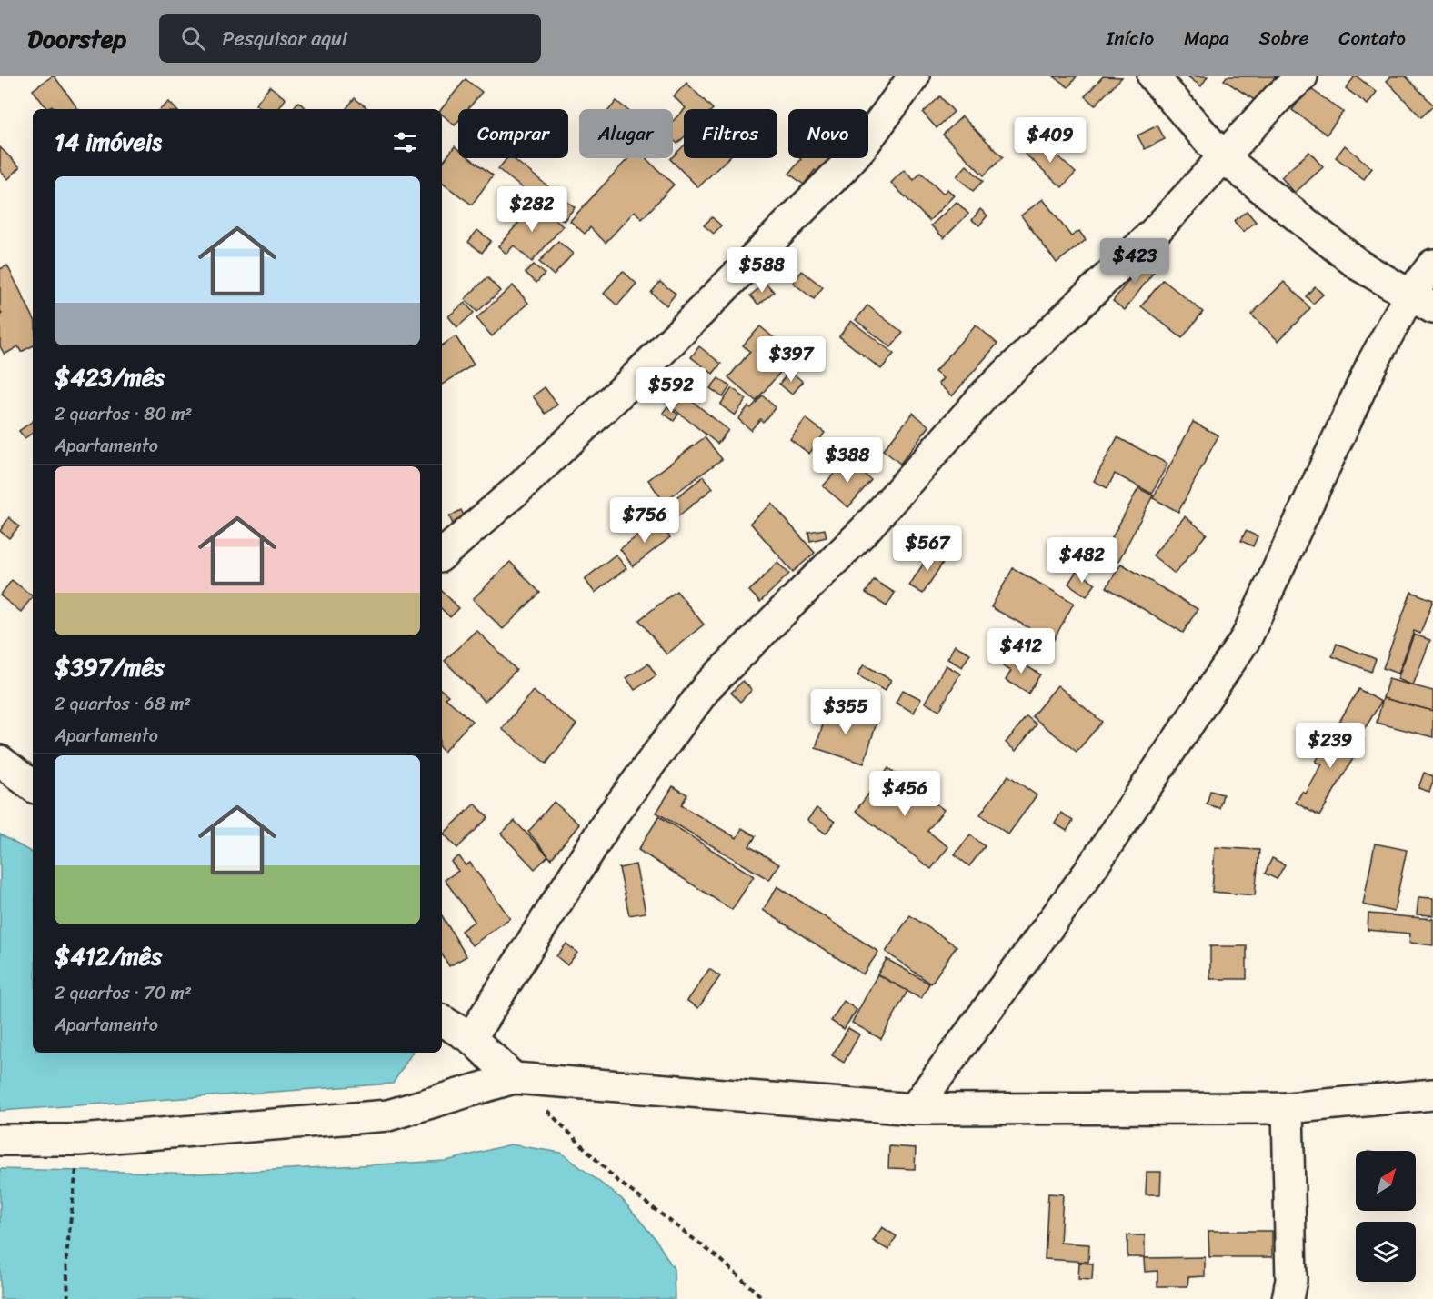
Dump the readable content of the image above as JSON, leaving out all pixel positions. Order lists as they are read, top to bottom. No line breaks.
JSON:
{"north":"top right","page":{"header":"Doorstep","search":"Pesquisar aqui","nav":["Início","Mapa","Sobre","Contato"],"chip":["Comprar","Alugar","Filtros","Novo"],"heading":"14 imóveis","price":["$409","$282","$423","$588","$397","$592","$388","$756","$567","$482","$412","$355","$239","$456"],"list":[{"name":"$423/mês","note":"2 quartos · 80 m² · Apartamento"},{"name":"$397/mês","note":"2 quartos · 68 m² · Apartamento"},{"name":"$412/mês","note":"2 quartos · 70 m² · Apartamento"}]}}
